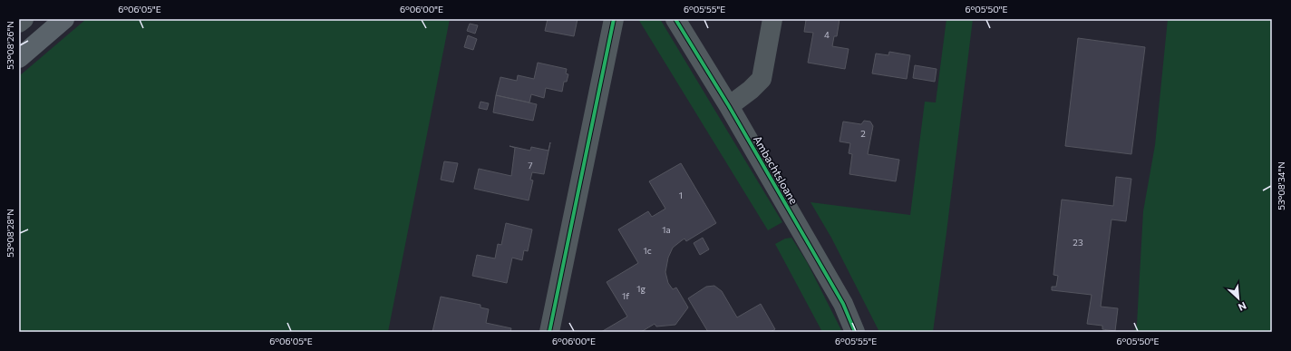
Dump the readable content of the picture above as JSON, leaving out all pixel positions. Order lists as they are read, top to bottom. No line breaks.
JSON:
{"streets":{"street":["Ambachtsloane"]},"house_numbers":["4","2","7","1","1a","23","1c","1g","1f"],"north":"bottom right","coordinates":["6°06'05\"E","6°06'00\"E","6°05'55\"E","6°05'50\"E","53°08'26\"N","53°08'34\"N","53°08'28\"N"]}
